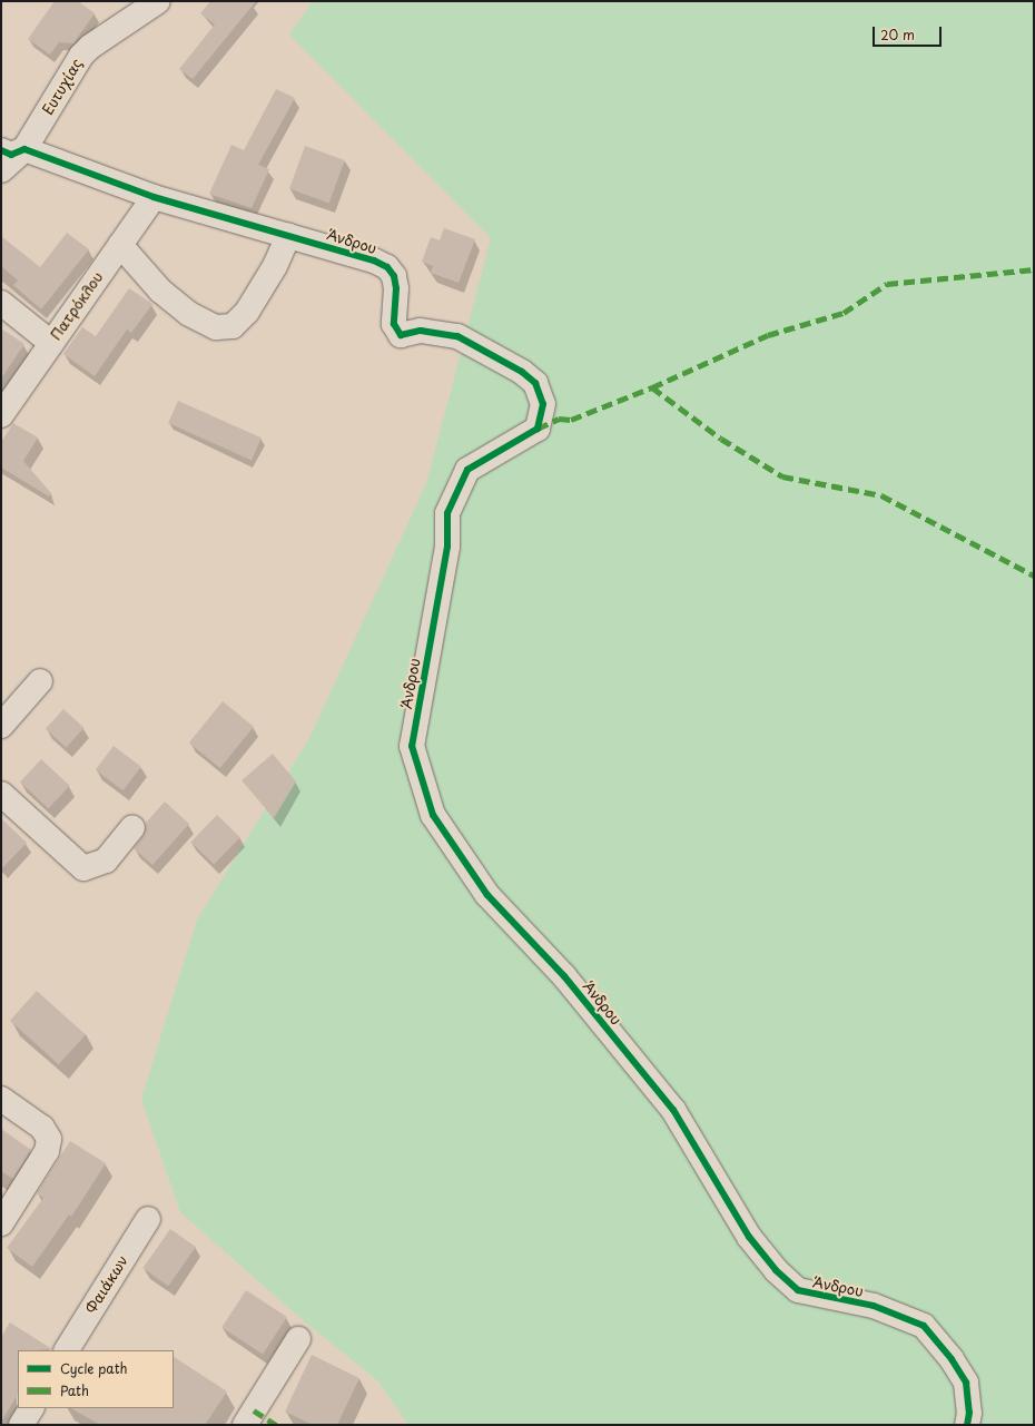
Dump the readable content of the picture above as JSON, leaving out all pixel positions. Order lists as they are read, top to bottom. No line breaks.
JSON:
{"streets":{"street":["Ευτυχίας","Άνδρου","Πατρόκλου","Φαιάκων"]},"crossings":[["Ευτυχίας","Άνδρου"],["Άνδρου","Πατρόκλου"]],"legend":["Cycle path","Path"],"scale_bar":"20 m"}
